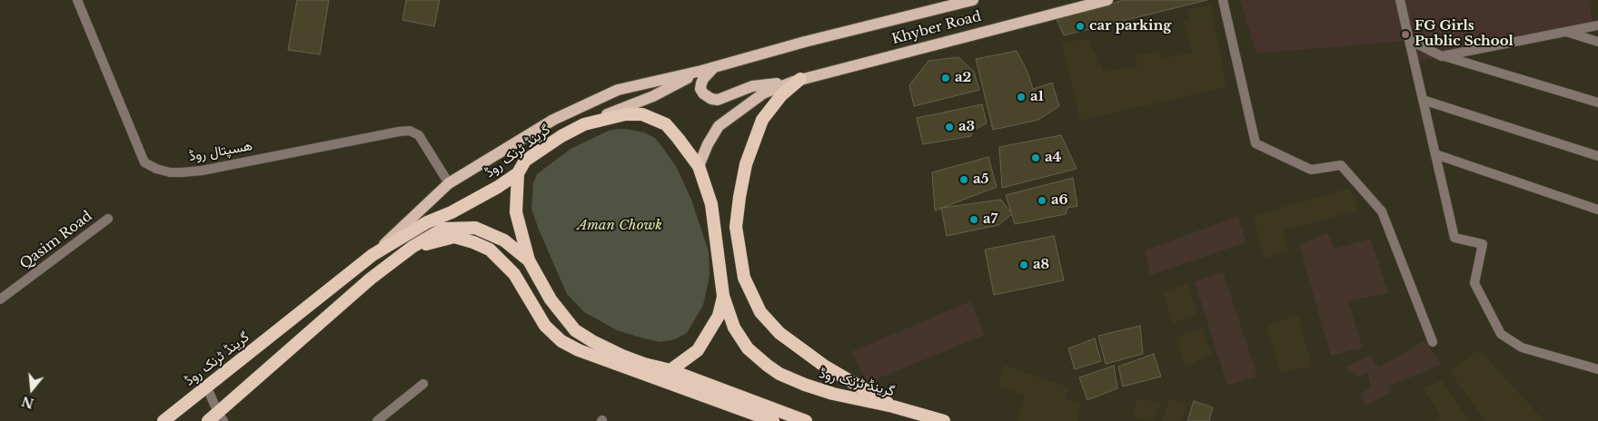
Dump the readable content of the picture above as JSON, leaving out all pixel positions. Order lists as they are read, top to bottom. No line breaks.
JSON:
{"streets":{"highway":["گرینڈ ٹرنک روڈ"],"main road":["Khyber Road"],"street":["ھسپتال روڈ","Qasim Road"]},"parks":["Aman Chowk"],"places":["car parking","FG Girls Public School","a2","a1","a3","a4","a5","a6","a7","a8"],"north":"bottom"}
